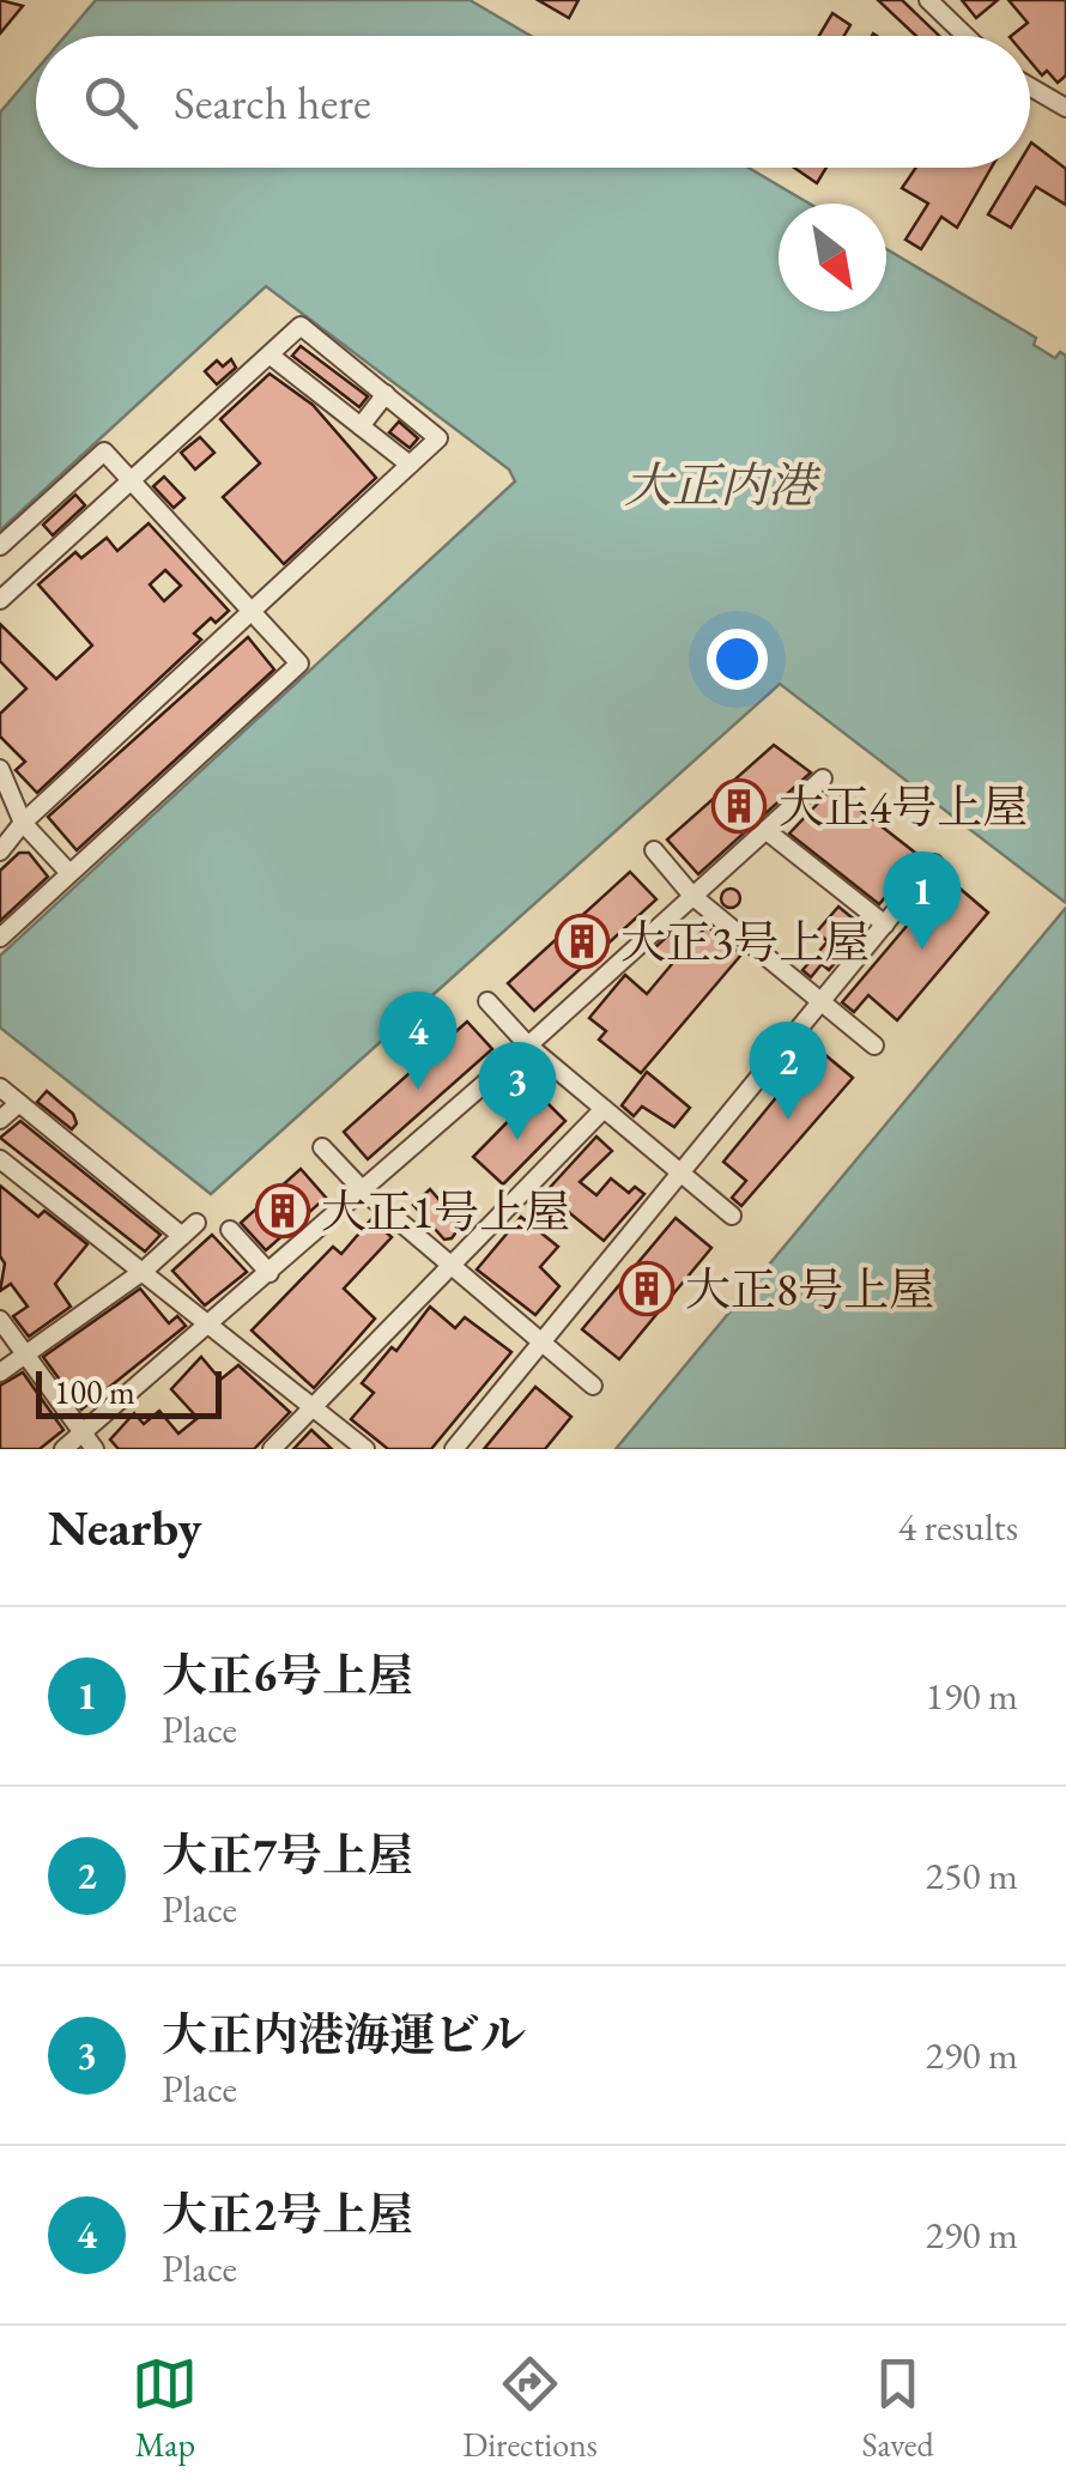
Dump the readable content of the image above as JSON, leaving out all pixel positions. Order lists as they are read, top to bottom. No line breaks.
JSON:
{"water":["大正内港"],"places":{"building":["大正4号上屋","大正3号上屋","大正1号上屋","大正8号上屋"]},"scale_bar":"100 m","north":"bottom right","page":{"search":"Search here","pins":["1","4","2","3"],"scale":"100 m","heading":["Nearby","4 results"],"list":[{"mark":"1","name":"大正6号上屋","note":"Place","value":"190 m"},{"mark":"2","name":"大正7号上屋","note":"Place","value":"250 m"},{"mark":"3","name":"大正内港海運ビル","note":"Place","value":"290 m"},{"mark":"4","name":"大正2号上屋","note":"Place","value":"290 m"}],"nav":["Map","Directions","Saved"]}}
